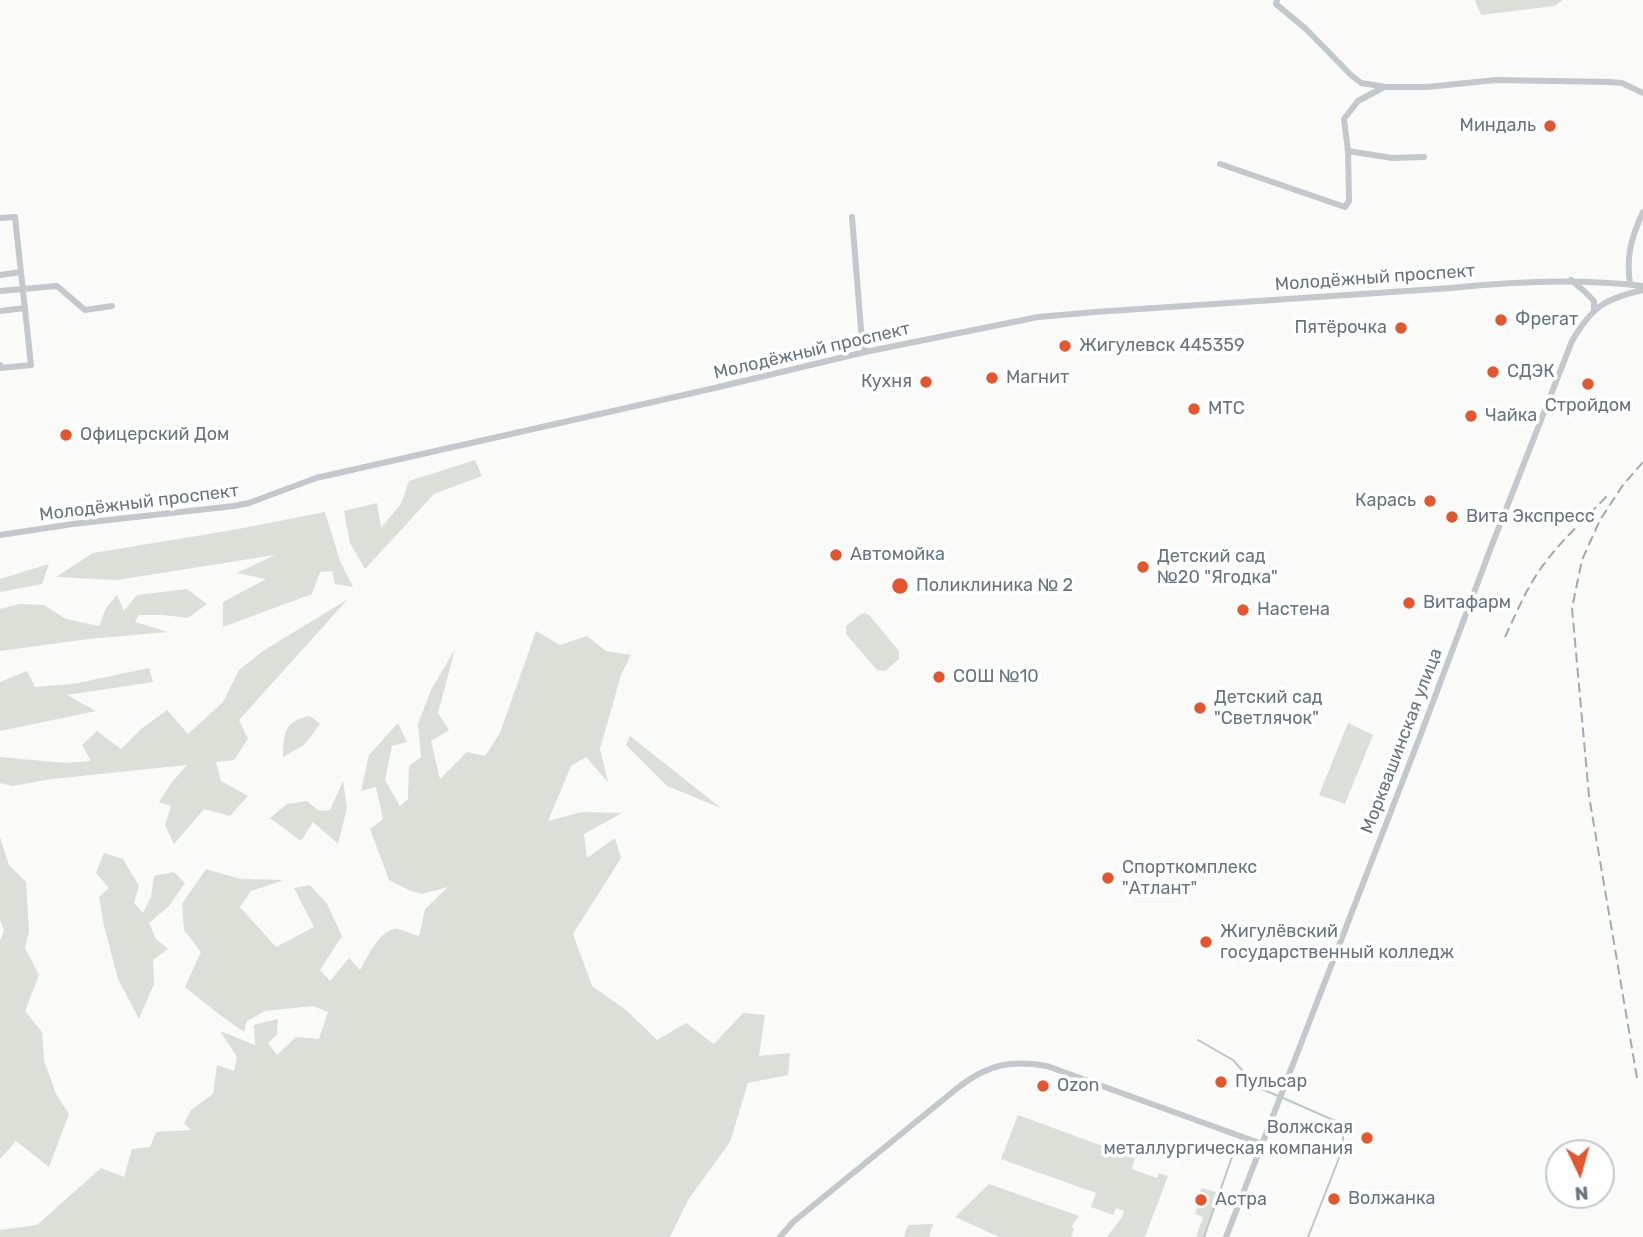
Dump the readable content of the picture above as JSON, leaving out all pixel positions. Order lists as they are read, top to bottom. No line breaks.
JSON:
{"streets":{"street":["Молодёжный проспект","Морквашинская улица"]},"crossings":[["Молодёжный проспект","Морквашинская улица"]],"places":["Миндаль","Фрегат","Пятёрочка","Жигулевск 445359","СДЭК","Магнит","Кухня","Стройдом","МТС","Чайка","Офицерский Дом","Карась","Вита Экспресс","Автомойка","Детский сад №20 \"Ягодка\"","Поликлиника № 2","Витафарм","Настена","СОШ №10","Детский сад \"Светлячок\"","Спорткомплекс \"Атлант\"","Жигулёвский государственный колледж","Пульсар","Ozon","Волжская металлургическая компания","Волжанка","Астра"],"north":"bottom"}
